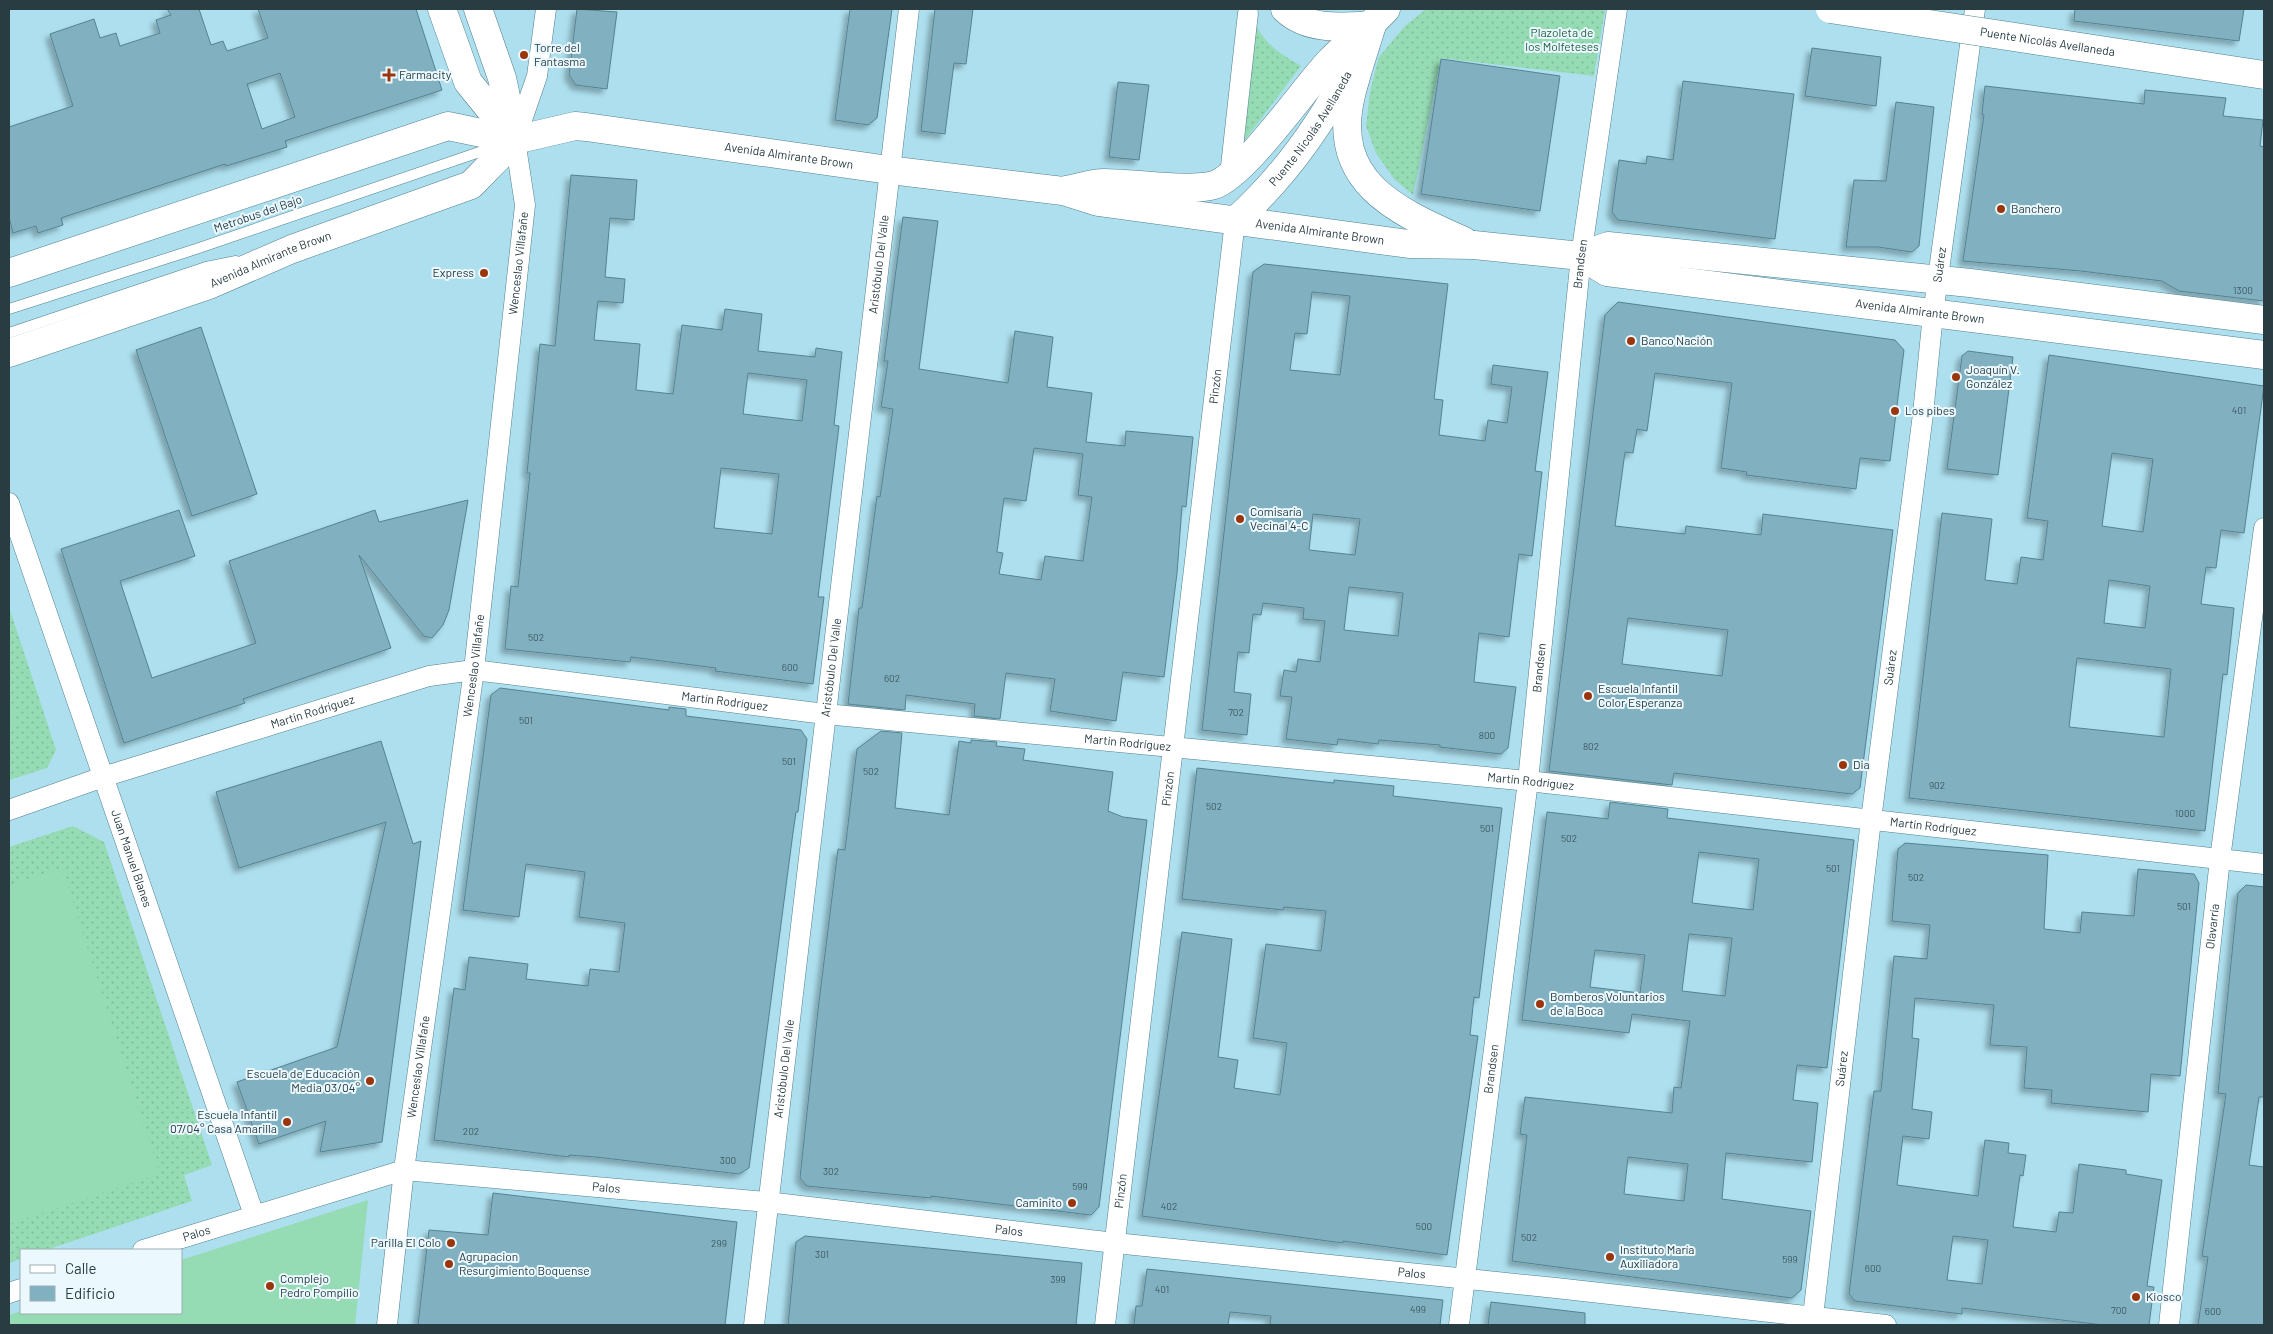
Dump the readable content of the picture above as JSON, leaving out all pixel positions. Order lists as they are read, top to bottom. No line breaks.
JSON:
{"streets":{"main road":["Puente Nicolás Avellaneda","Avenida Almirante Brown"],"street":["Wenceslao Villafañe","Brandsen","Aristóbulo Del Valle","Suárez","Pinzón","Martín Rodríguez","Juan Manuel Blanes","Olavarría","Palos"],"lane":["Metrobus del Bajo"]},"crossings":[["Puente Nicolás Avellaneda","Avenida Almirante Brown"],["Puente Nicolás Avellaneda","Pinzón"],["Avenida Almirante Brown","Metrobus del Bajo"],["Avenida Almirante Brown","Wenceslao Villafañe"],["Avenida Almirante Brown","Brandsen"],["Avenida Almirante Brown","Aristóbulo Del Valle"],["Avenida Almirante Brown","Suárez"],["Avenida Almirante Brown","Pinzón"],["Metrobus del Bajo","Wenceslao Villafañe"],["Wenceslao Villafañe","Martín Rodríguez"],["Wenceslao Villafañe","Palos"],["Brandsen","Martín Rodríguez"],["Brandsen","Palos"],["Aristóbulo Del Valle","Martín Rodríguez"],["Aristóbulo Del Valle","Palos"],["Suárez","Martín Rodríguez"],["Suárez","Palos"],["Pinzón","Martín Rodríguez"],["Pinzón","Palos"],["Martín Rodríguez","Juan Manuel Blanes"],["Martín Rodríguez","Olavarría"],["Juan Manuel Blanes","Palos"]],"parks":["Plazoleta de los Molfeteses"],"places":{"other":["Torre del Fantasma","Banchero","Express","Banco Nación","Joaquín V. González","Los pibes","Comisaría Vecinal 4-C","Escuela Infantil Color Esperanza","Dia","Bomberos Voluntarios de la Boca","Escuela de Educación Media 03/04°","Escuela Infantil 07/04° Casa Amarilla","Caminito","Parilla El Colo","Instituto María Auxiliadora","Agrupacion Resurgimiento Boquense","Complejo Pedro Pompilio","Kiosco"],"health":["Farmacity"]},"house_numbers":["1300","401","502","600","602","702","501","800","802","501","502","902","502","1000","501","502","501","502","501","202","300","302","599","402","500","502","299","301","599","600","399","401","499","700","600"],"legend":["Calle","Edificio"]}
